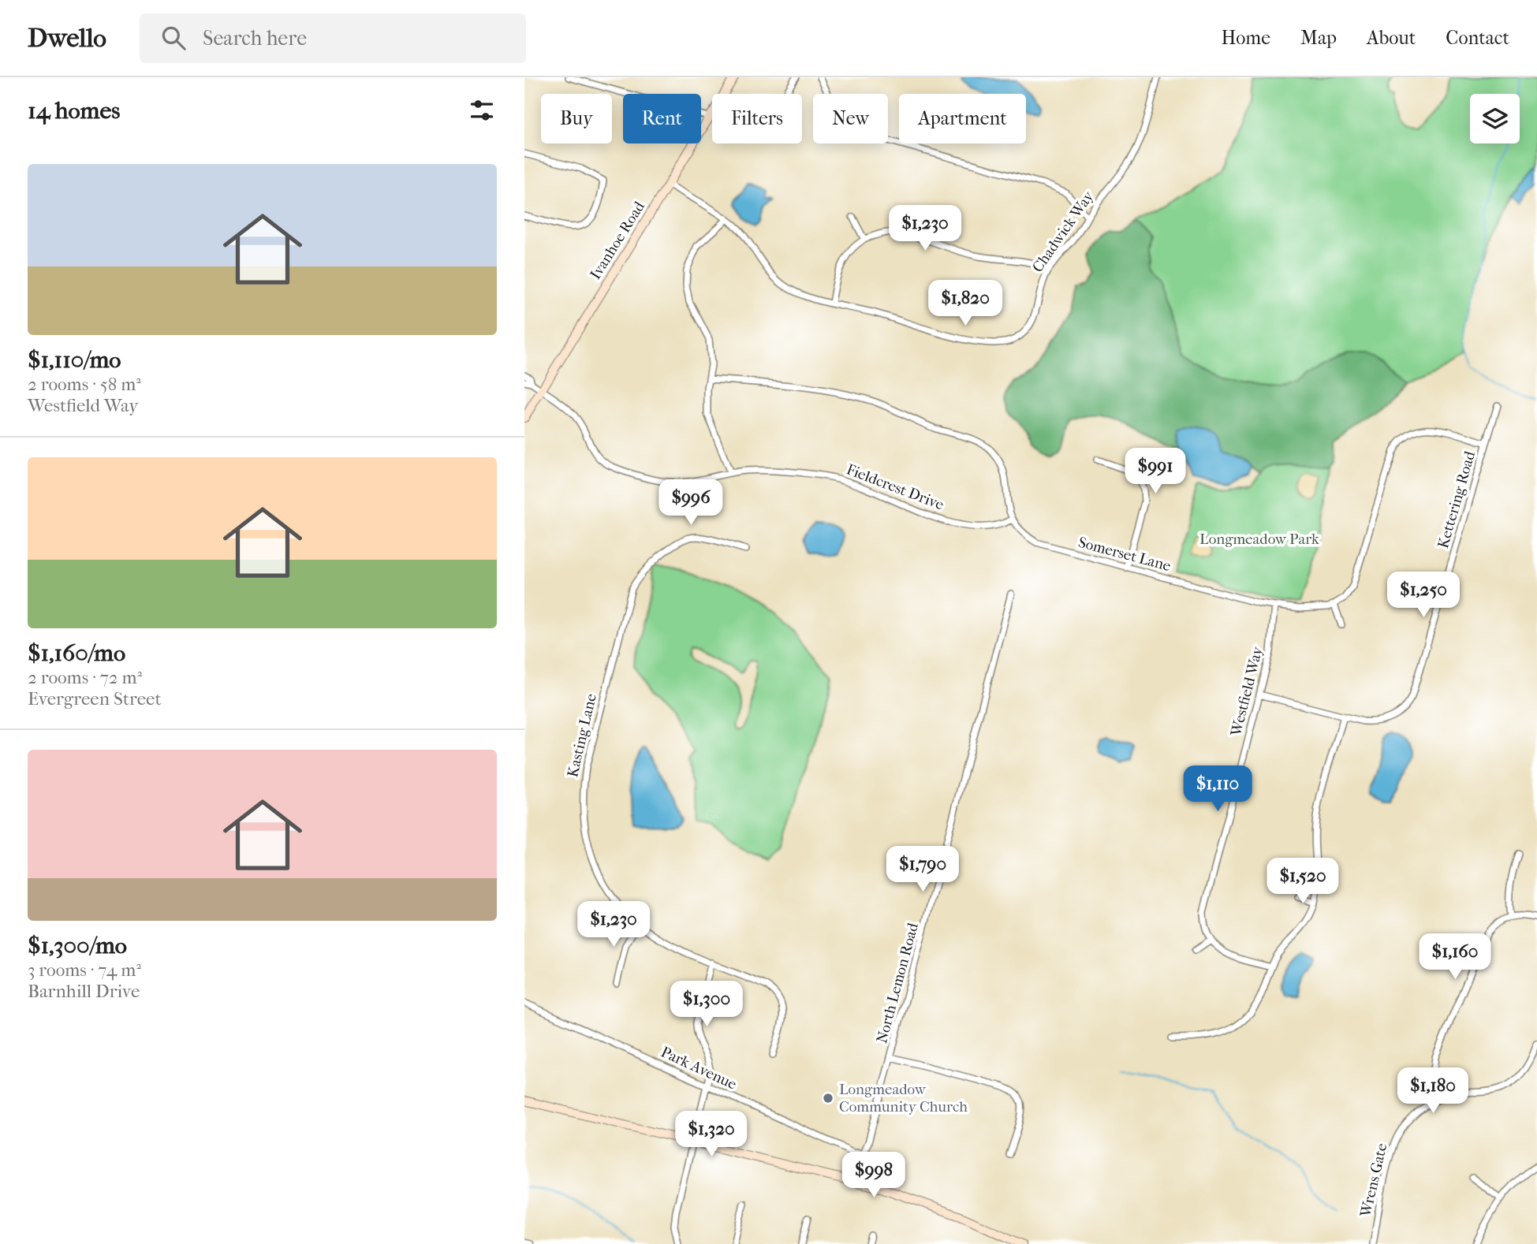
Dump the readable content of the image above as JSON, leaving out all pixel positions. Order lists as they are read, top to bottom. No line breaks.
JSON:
{"streets":{"main road":["Ivanhoe Road"],"street":["Chadwick Way","Fieldcrest Drive","Kettering Road","Somerset Lane","Westfield Way","Kasting Lane","North Lemon Road","Park Avenue","Wrens Gate"]},"crossings":[["Chadwick Way","Ivanhoe Road"],["Ivanhoe Road","Fieldcrest Drive"],["Fieldcrest Drive","Somerset Lane"],["Kettering Road","Westfield Way"],["Somerset Lane","Westfield Way"],["North Lemon Road","Park Avenue"]],"parks":["Longmeadow Park"],"places":["Longmeadow Community Church"],"page":{"header":"Dwello","search":"Search here","nav":["Home","Map","About","Contact"],"heading":"14 homes","chip":["Buy","Rent","Filters","New","Apartment"],"list":[{"name":"$1,110/mo","note":"2 rooms · 58 m² · Westfield Way"},{"name":"$1,160/mo","note":"2 rooms · 72 m² · Evergreen Street"},{"name":"$1,300/mo","note":"3 rooms · 74 m² · Barnhill Drive"}],"price":["$1,230","$1,820","$991","$996","$1,250","$1,110","$1,790","$1,520","$1,230","$1,160","$1,300","$1,180","$1,320","$998"]}}
